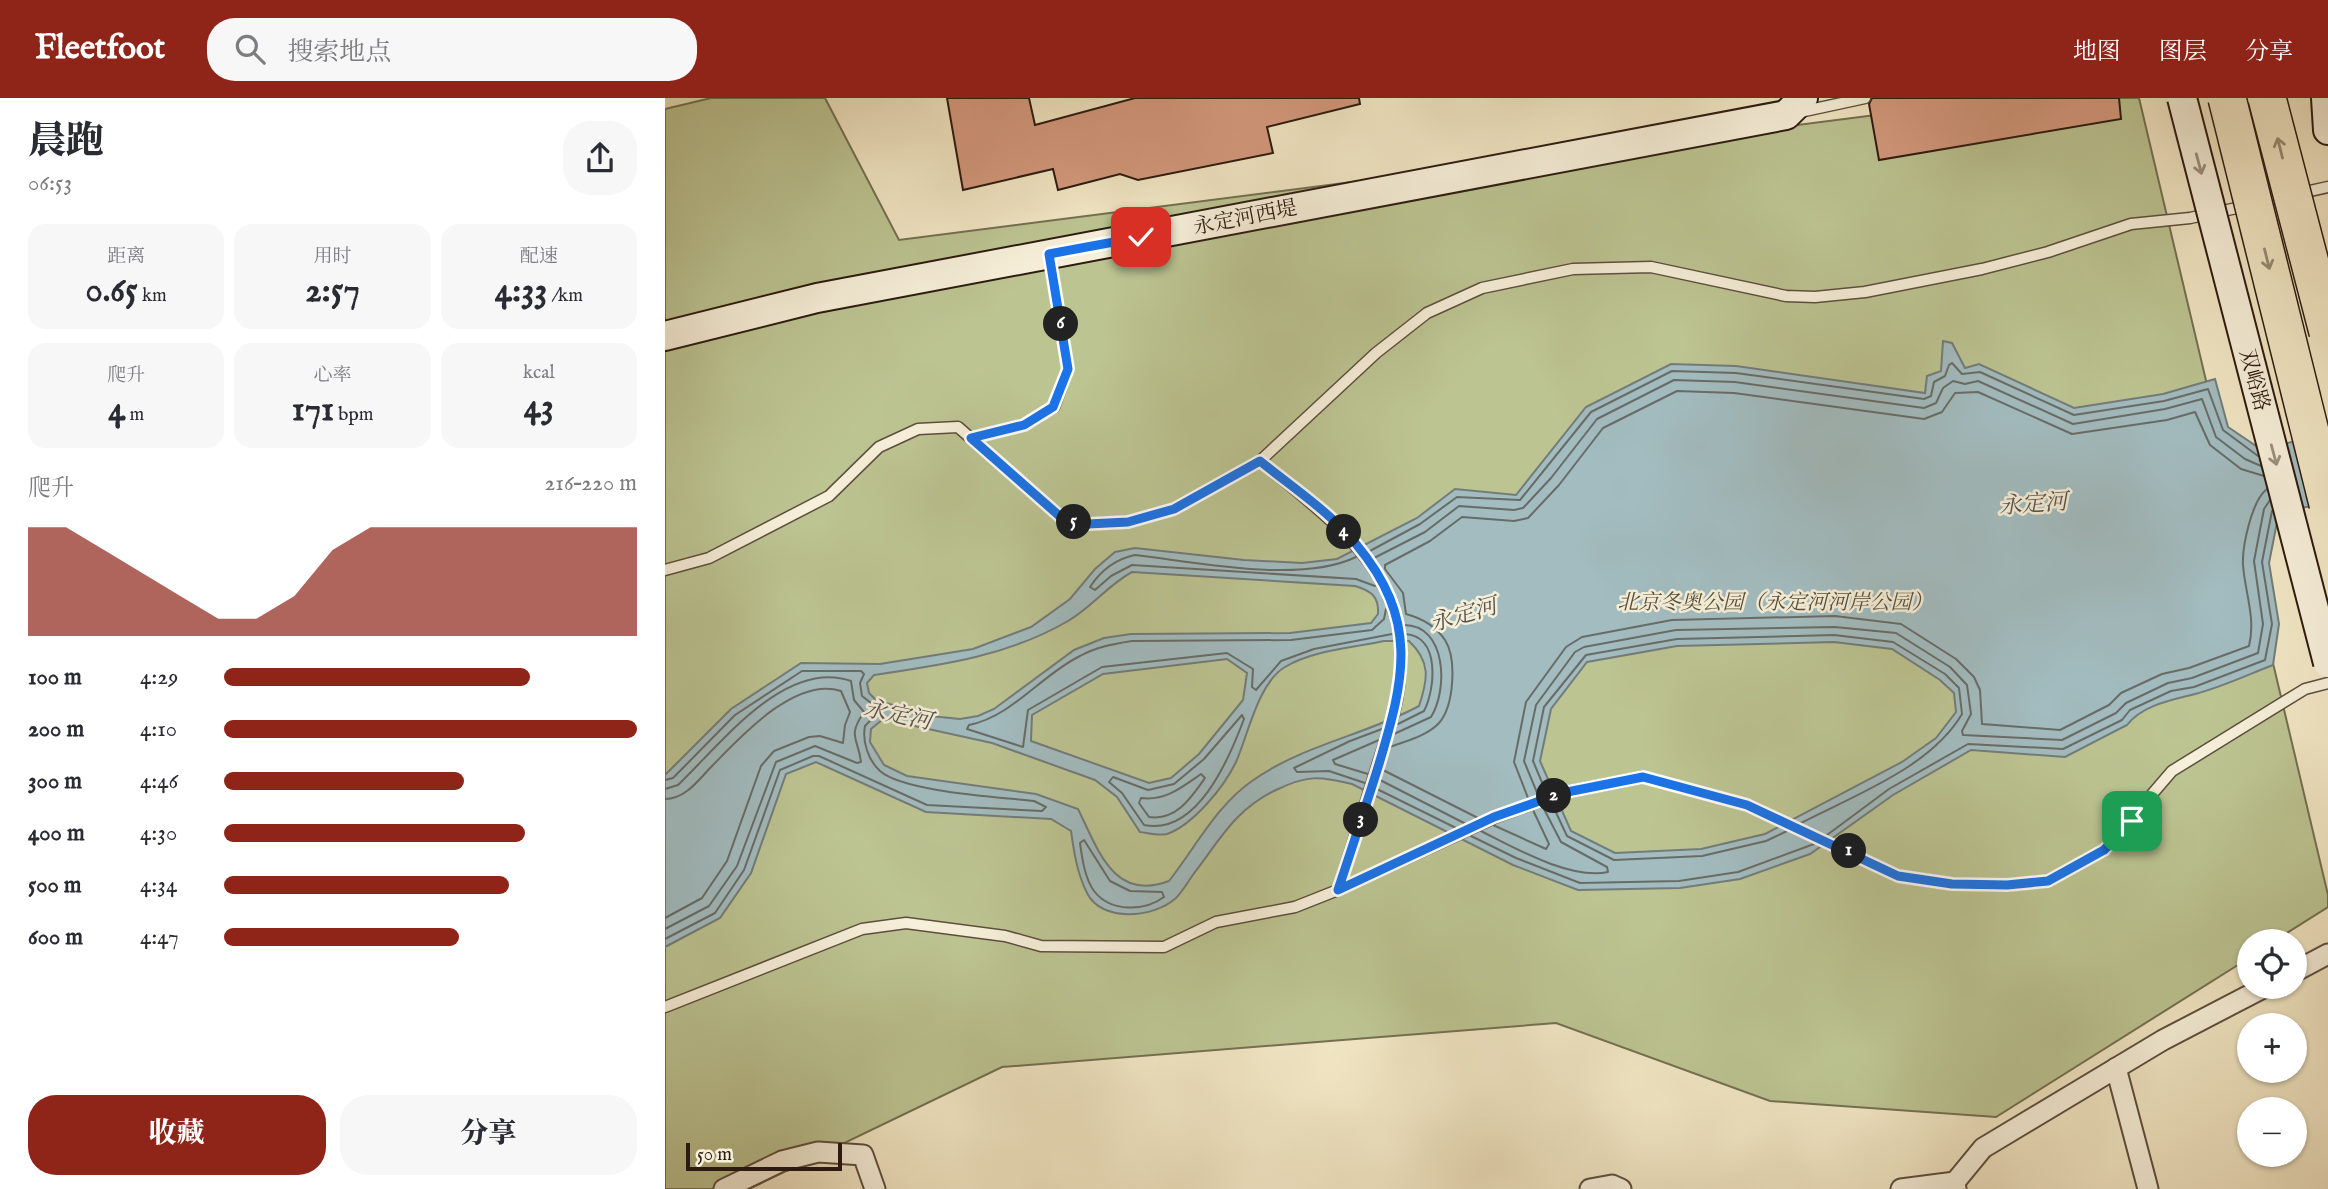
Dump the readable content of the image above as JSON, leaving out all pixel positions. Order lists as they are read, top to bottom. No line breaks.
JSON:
{"streets":{"highway":["双峪路"],"street":["永定河西堤"]},"one_way":["双峪路"],"water":["永定河"],"parks":["北京冬奥公园（永定河河岸公园）"],"scale_bar":"50 m","page":{"header":"Fleetfoot","search":"搜索地点","nav":["地图","图层","分享"],"heading":["晨跑","06:53"],"stats":[["距离","0.65 km"],["用时","2:57"],["配速","4:33 /km"],["爬升","4 m"],["心率","171 bpm"],["kcal","43"]],"pins":["6","5","4","2","3","1"],"chart":["爬升","216–220 m"],"list":[{"name":"100 m","note":"4:29"},{"name":"200 m","note":"4:10"},{"name":"300 m","note":"4:46"},{"name":"400 m","note":"4:30"},{"name":"500 m","note":"4:34"},{"name":"600 m","note":"4:47"}],"map_buttons":["+","−"],"buttons":["收藏","分享"],"scale":"50 m"}}
